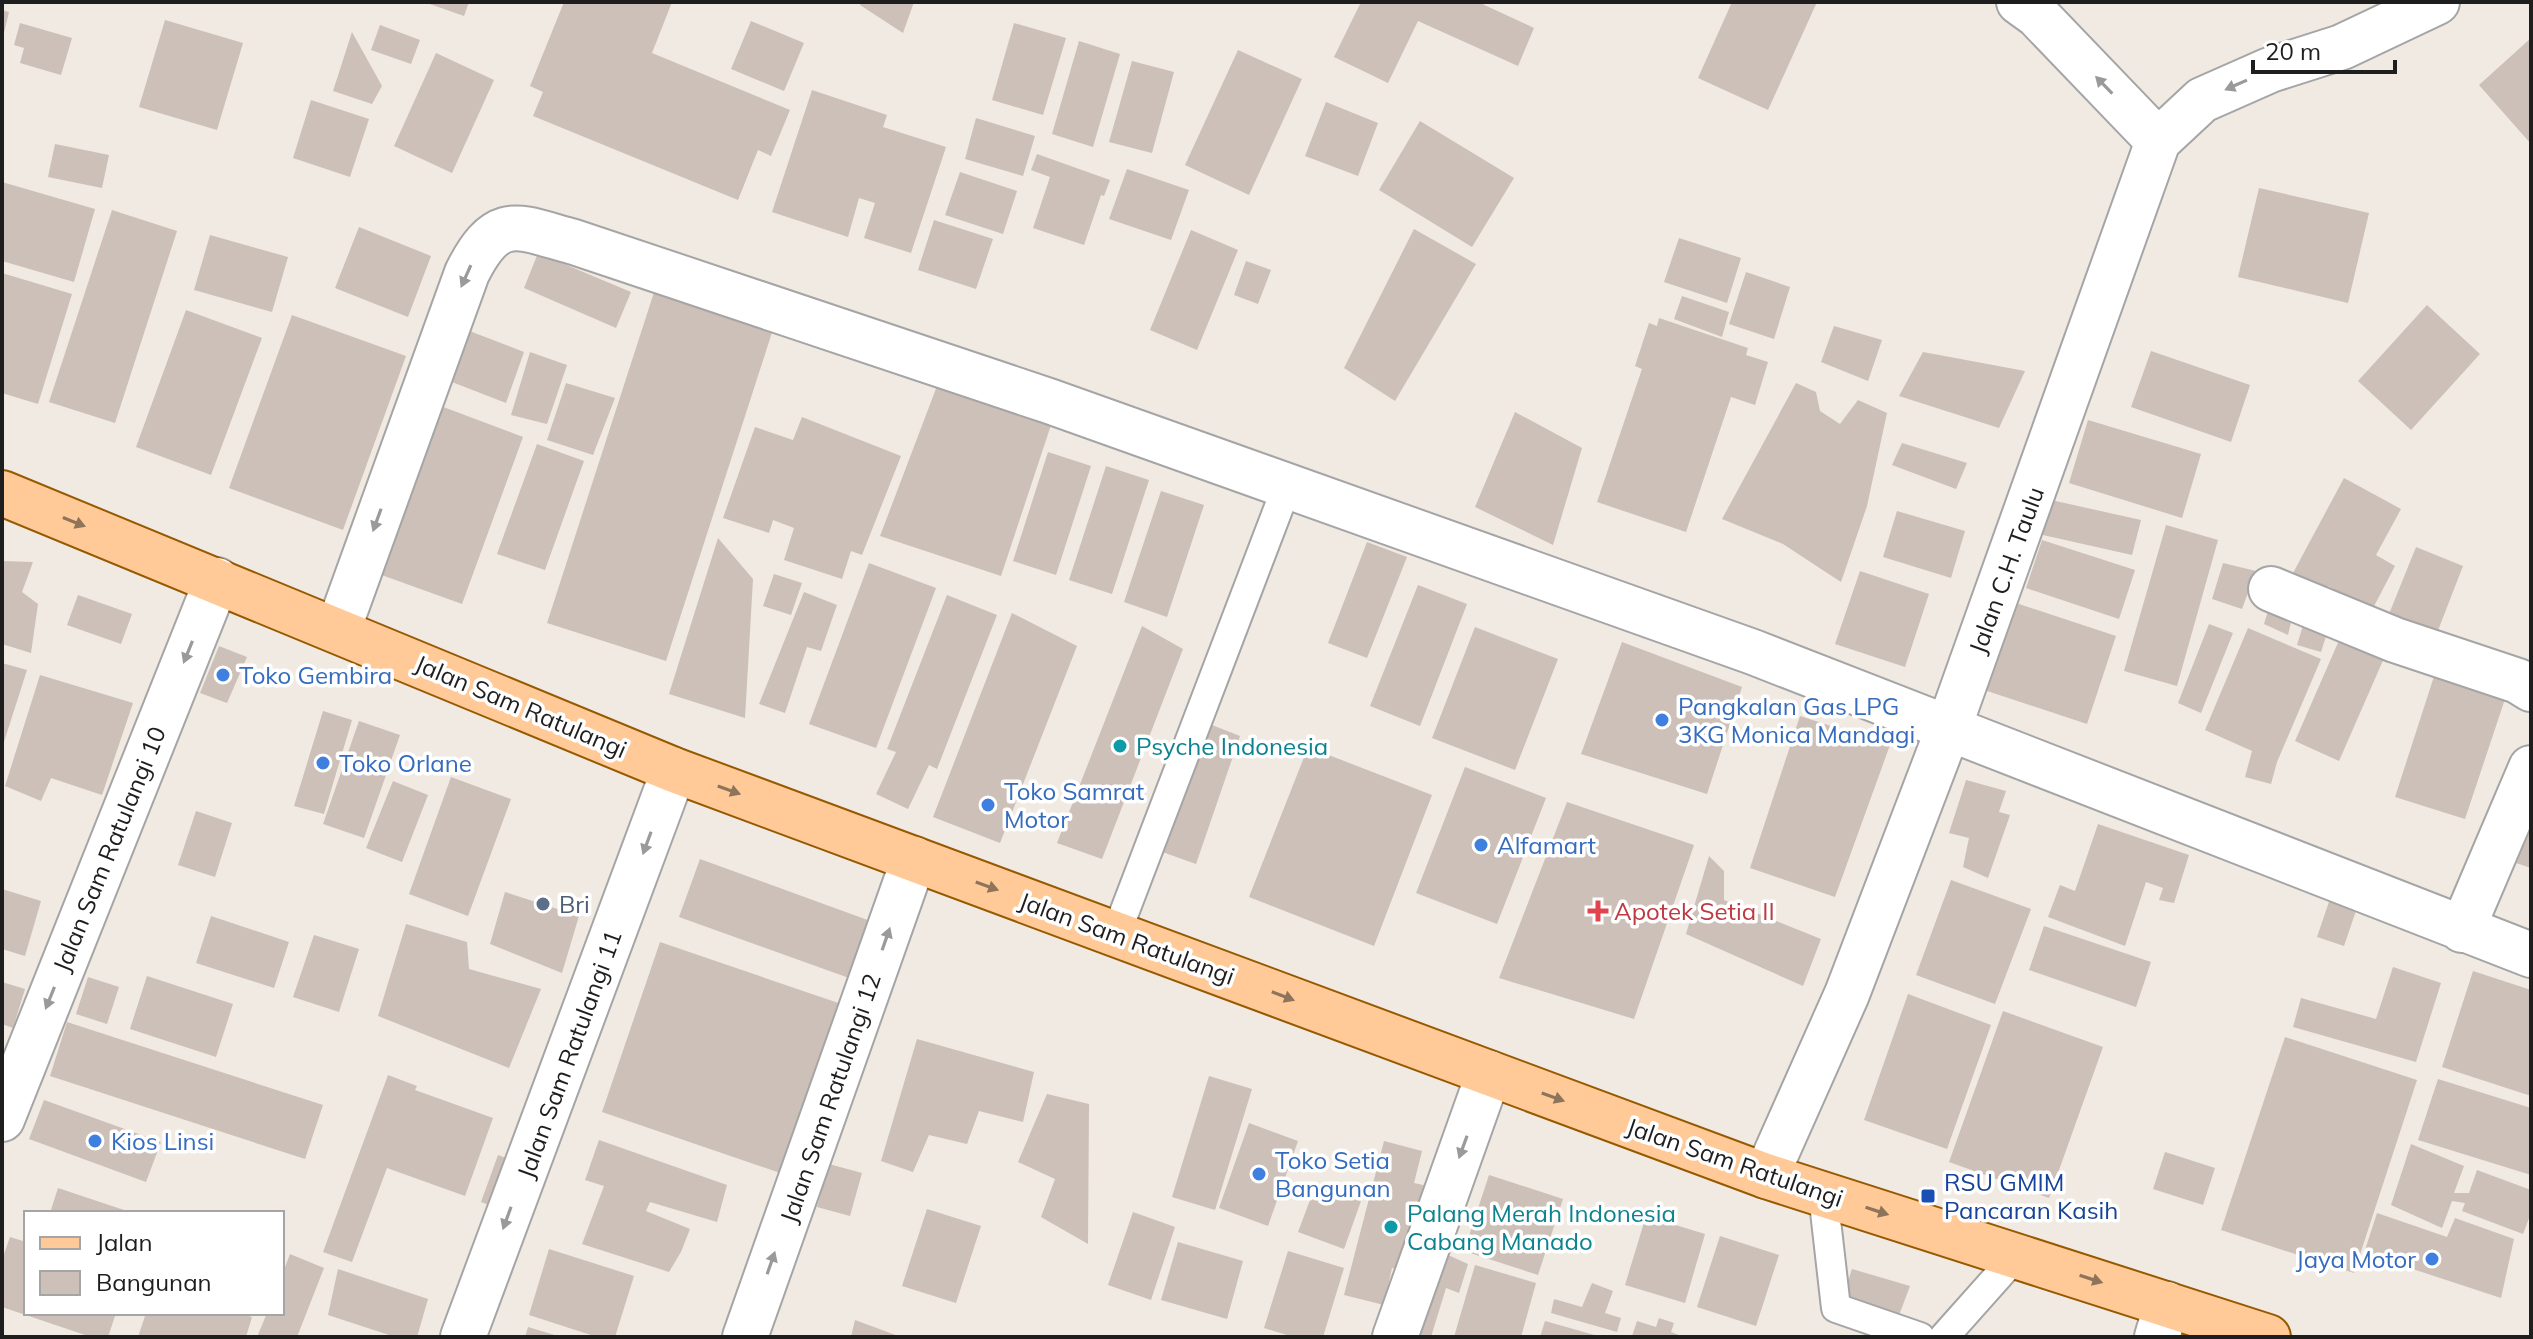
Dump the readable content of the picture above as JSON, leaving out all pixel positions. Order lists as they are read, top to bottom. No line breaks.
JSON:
{"streets":{"main road":["Jalan Sam Ratulangi"],"street":["Jalan C.H. Taulu","Jalan Sam Ratulangi 10","Jalan Sam Ratulangi 11","Jalan Sam Ratulangi 12"]},"crossings":[["Jalan C.H. Taulu","Jalan Sam Ratulangi"],["Jalan Sam Ratulangi","Jalan Sam Ratulangi 10"],["Jalan Sam Ratulangi","Jalan Sam Ratulangi 11"],["Jalan Sam Ratulangi","Jalan Sam Ratulangi 12"]],"one_way":["Jalan Sam Ratulangi","Jalan Sam Ratulangi 10","Jalan Sam Ratulangi 11","Jalan Sam Ratulangi 12"],"places":{"other":["Toko Gembira","Pangkalan Gas LPG 3KG Monica Mandagi","Psyche Indonesia","Toko Orlane","Toko Samrat Motor","Alfamart","Bri","Kios Linsi","Toko Setia Bangunan","Palang Merah Indonesia Cabang Manado","Jaya Motor"],"health":["Apotek Setia II"],"transit":["RSU GMIM Pancaran Kasih"]},"legend":["Jalan","Bangunan"],"scale_bar":"20 m"}
